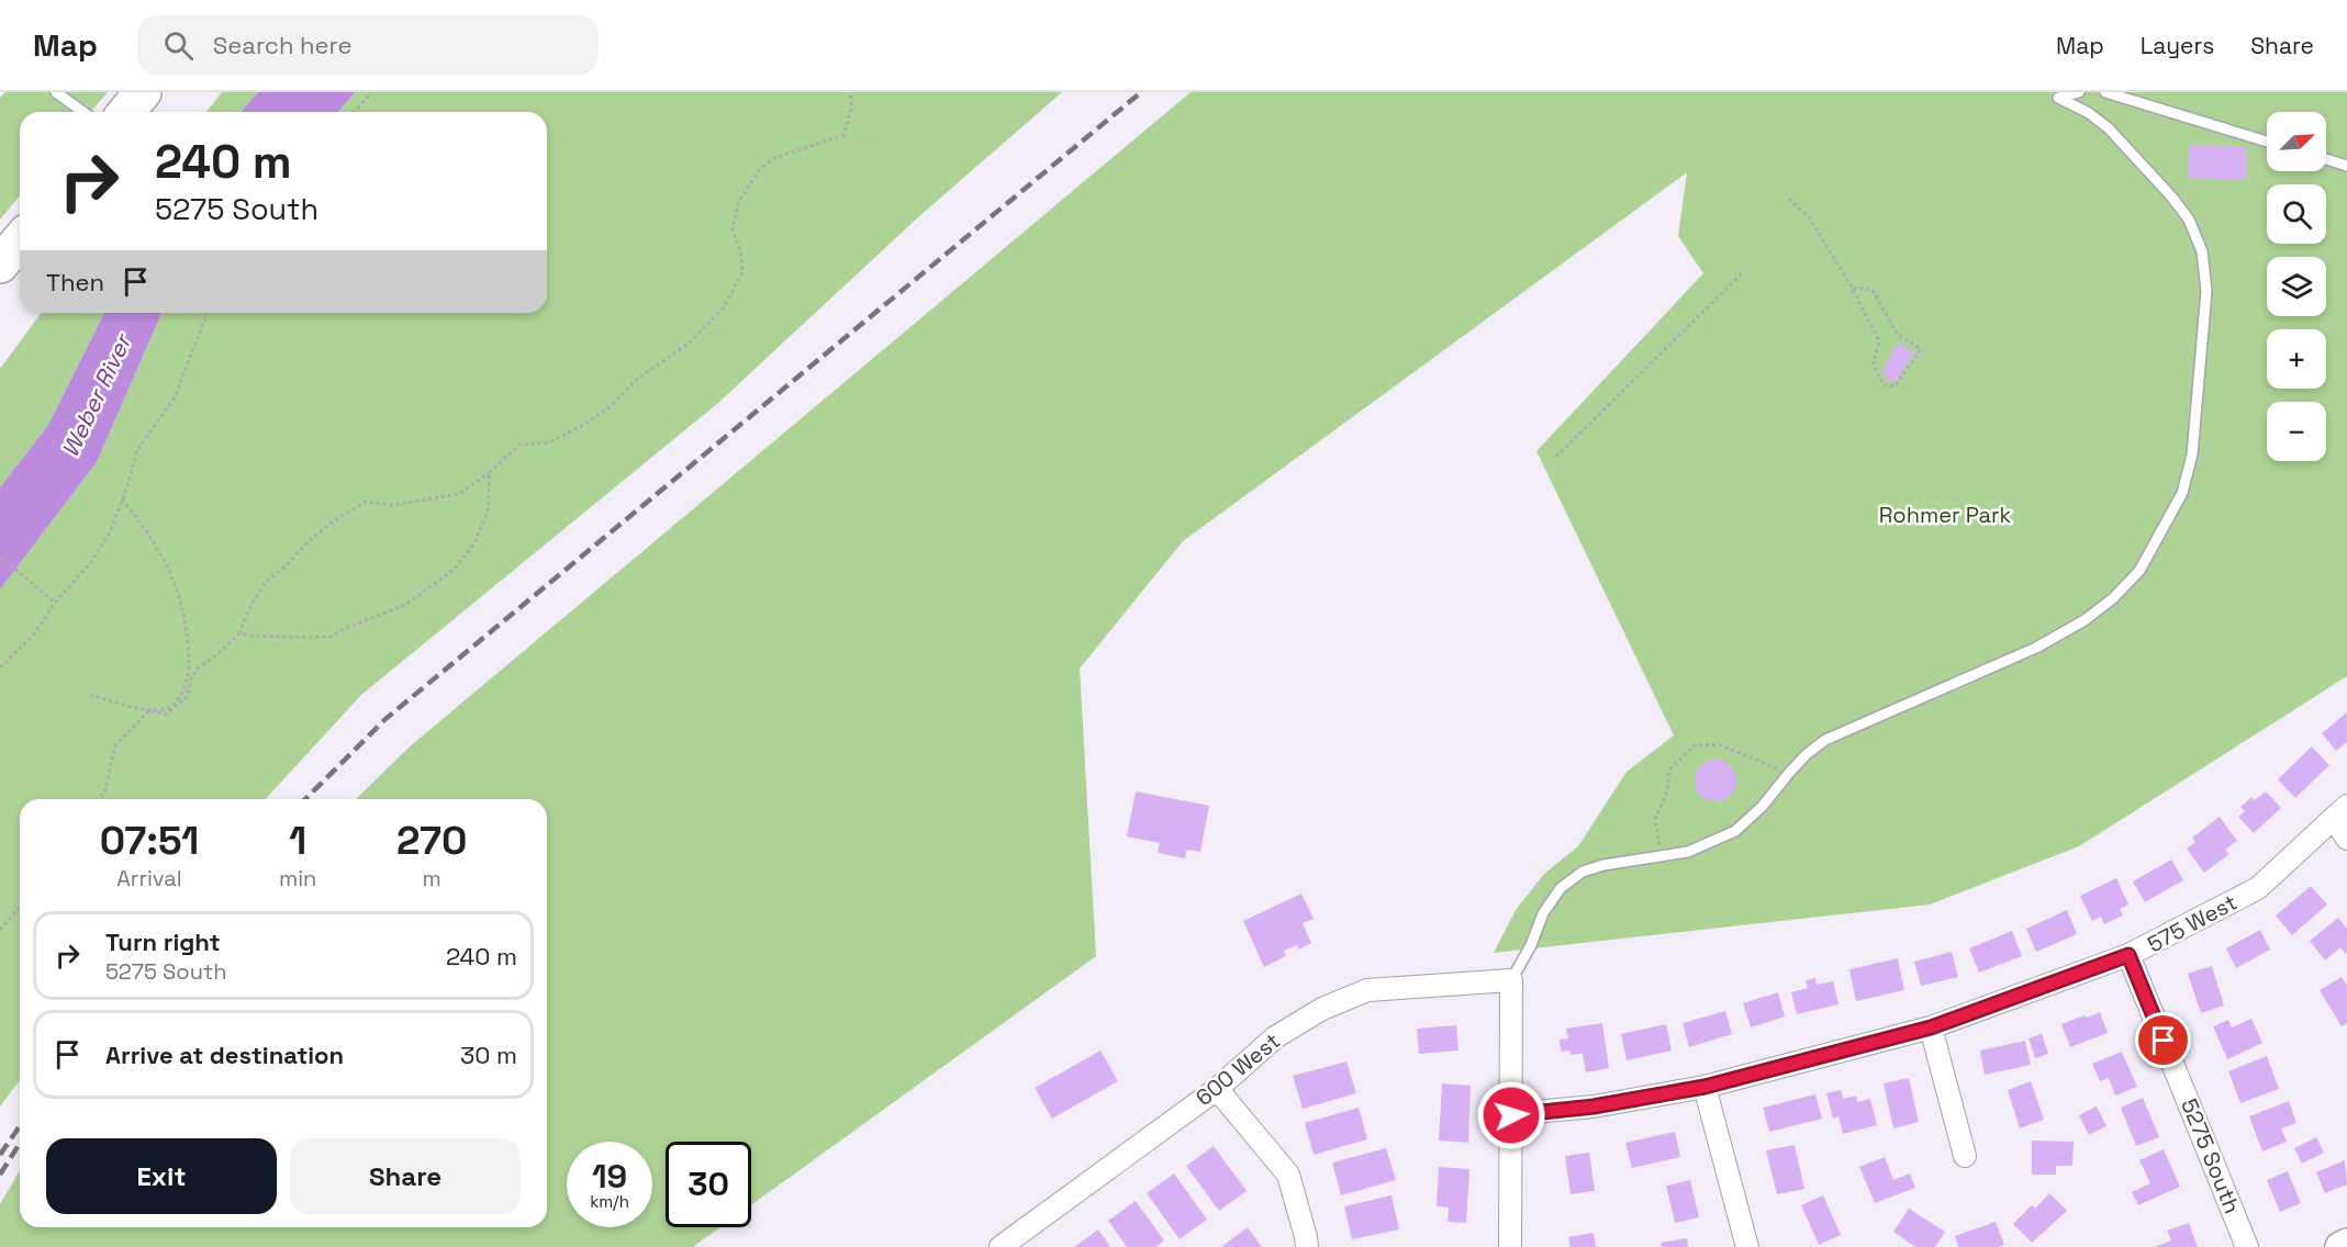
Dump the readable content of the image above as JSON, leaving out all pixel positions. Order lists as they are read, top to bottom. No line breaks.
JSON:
{"streets":{"street":["575 West","600 West","5275 South"]},"crossings":[["575 West","5275 South"]],"water":["Weber River"],"parks":["Rohmer Park"],"north":"top right","page":{"header":"Map","search":"Search here","nav":["Map","Layers","Share"],"map_buttons":["+","−"],"turn":["240 m","5275 South"],"then":"Then","eta":["07:51","Arrival","1","min","270","m"],"list":[{"name":"Turn right","note":"5275 South","value":"240 m"},{"name":"Arrive at destination","value":"30 m"}],"buttons":["Exit","Share"],"speed":"19 km/h","limit":"30"}}
